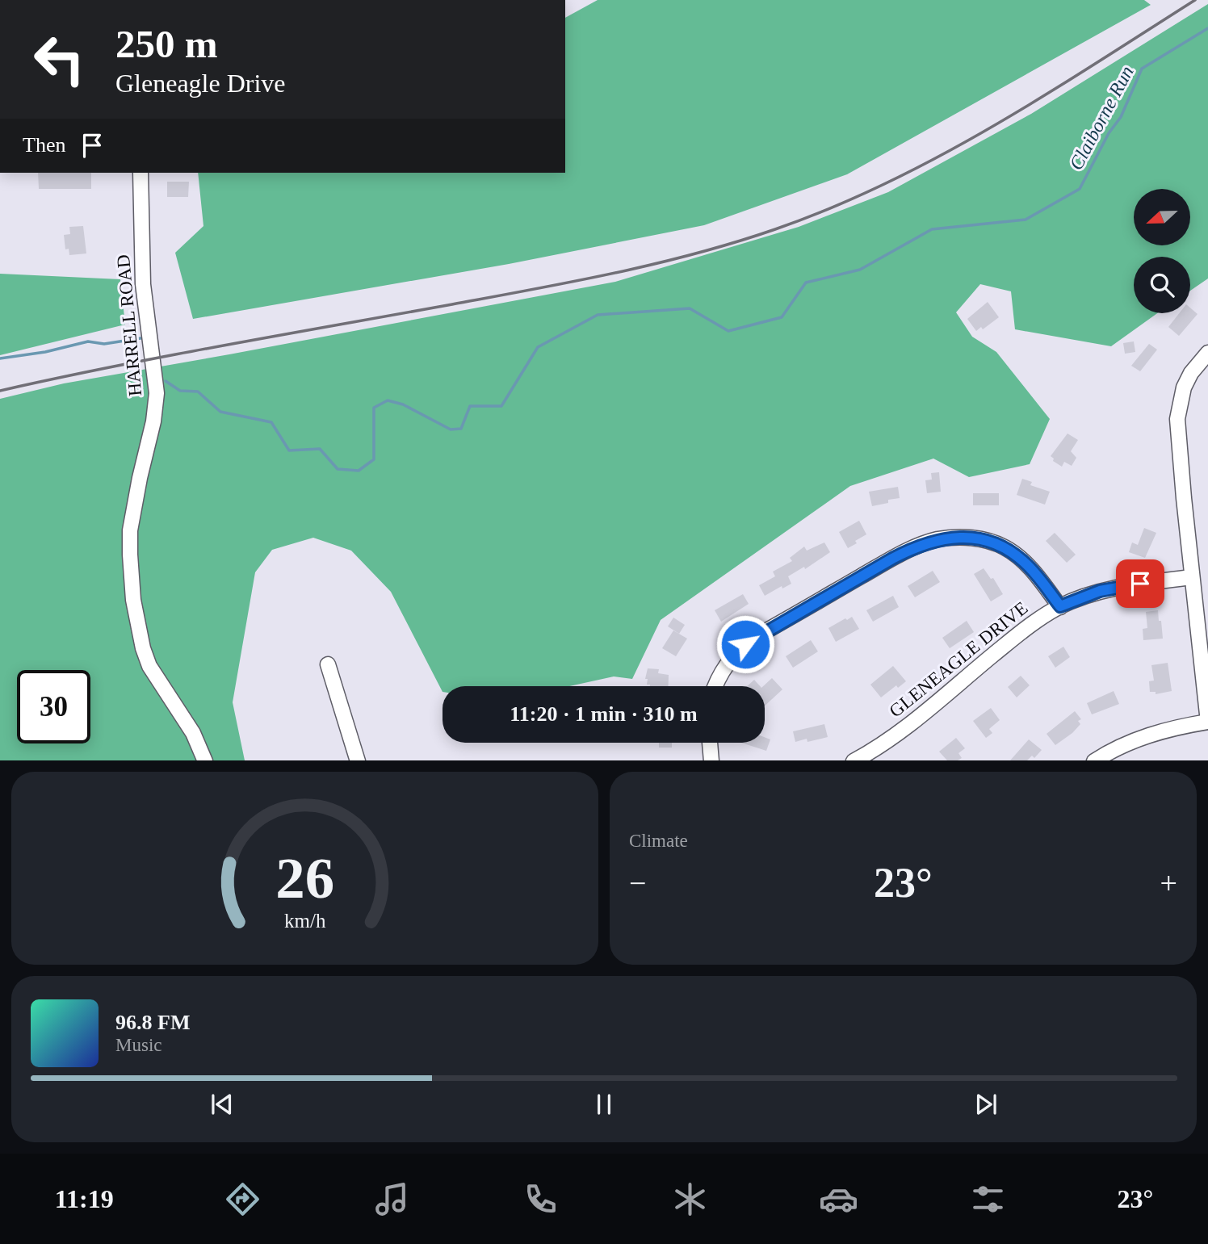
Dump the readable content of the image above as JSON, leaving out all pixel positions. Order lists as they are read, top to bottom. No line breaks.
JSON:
{"streets":{"street":["HARRELL ROAD","GLENEAGLE DRIVE"]},"water":["Claiborne Run"],"north":"left","page":{"turn":["250 m","Gleneagle Drive"],"then":"Then","limit":"30","trip":"11:20 · 1 min · 310 m","tile":"Climate","heat":["−","23°","+"],"song":["96.8 FM","Music"],"tabs":["11:19","23°"],"gauge":["26","km/h"]}}
